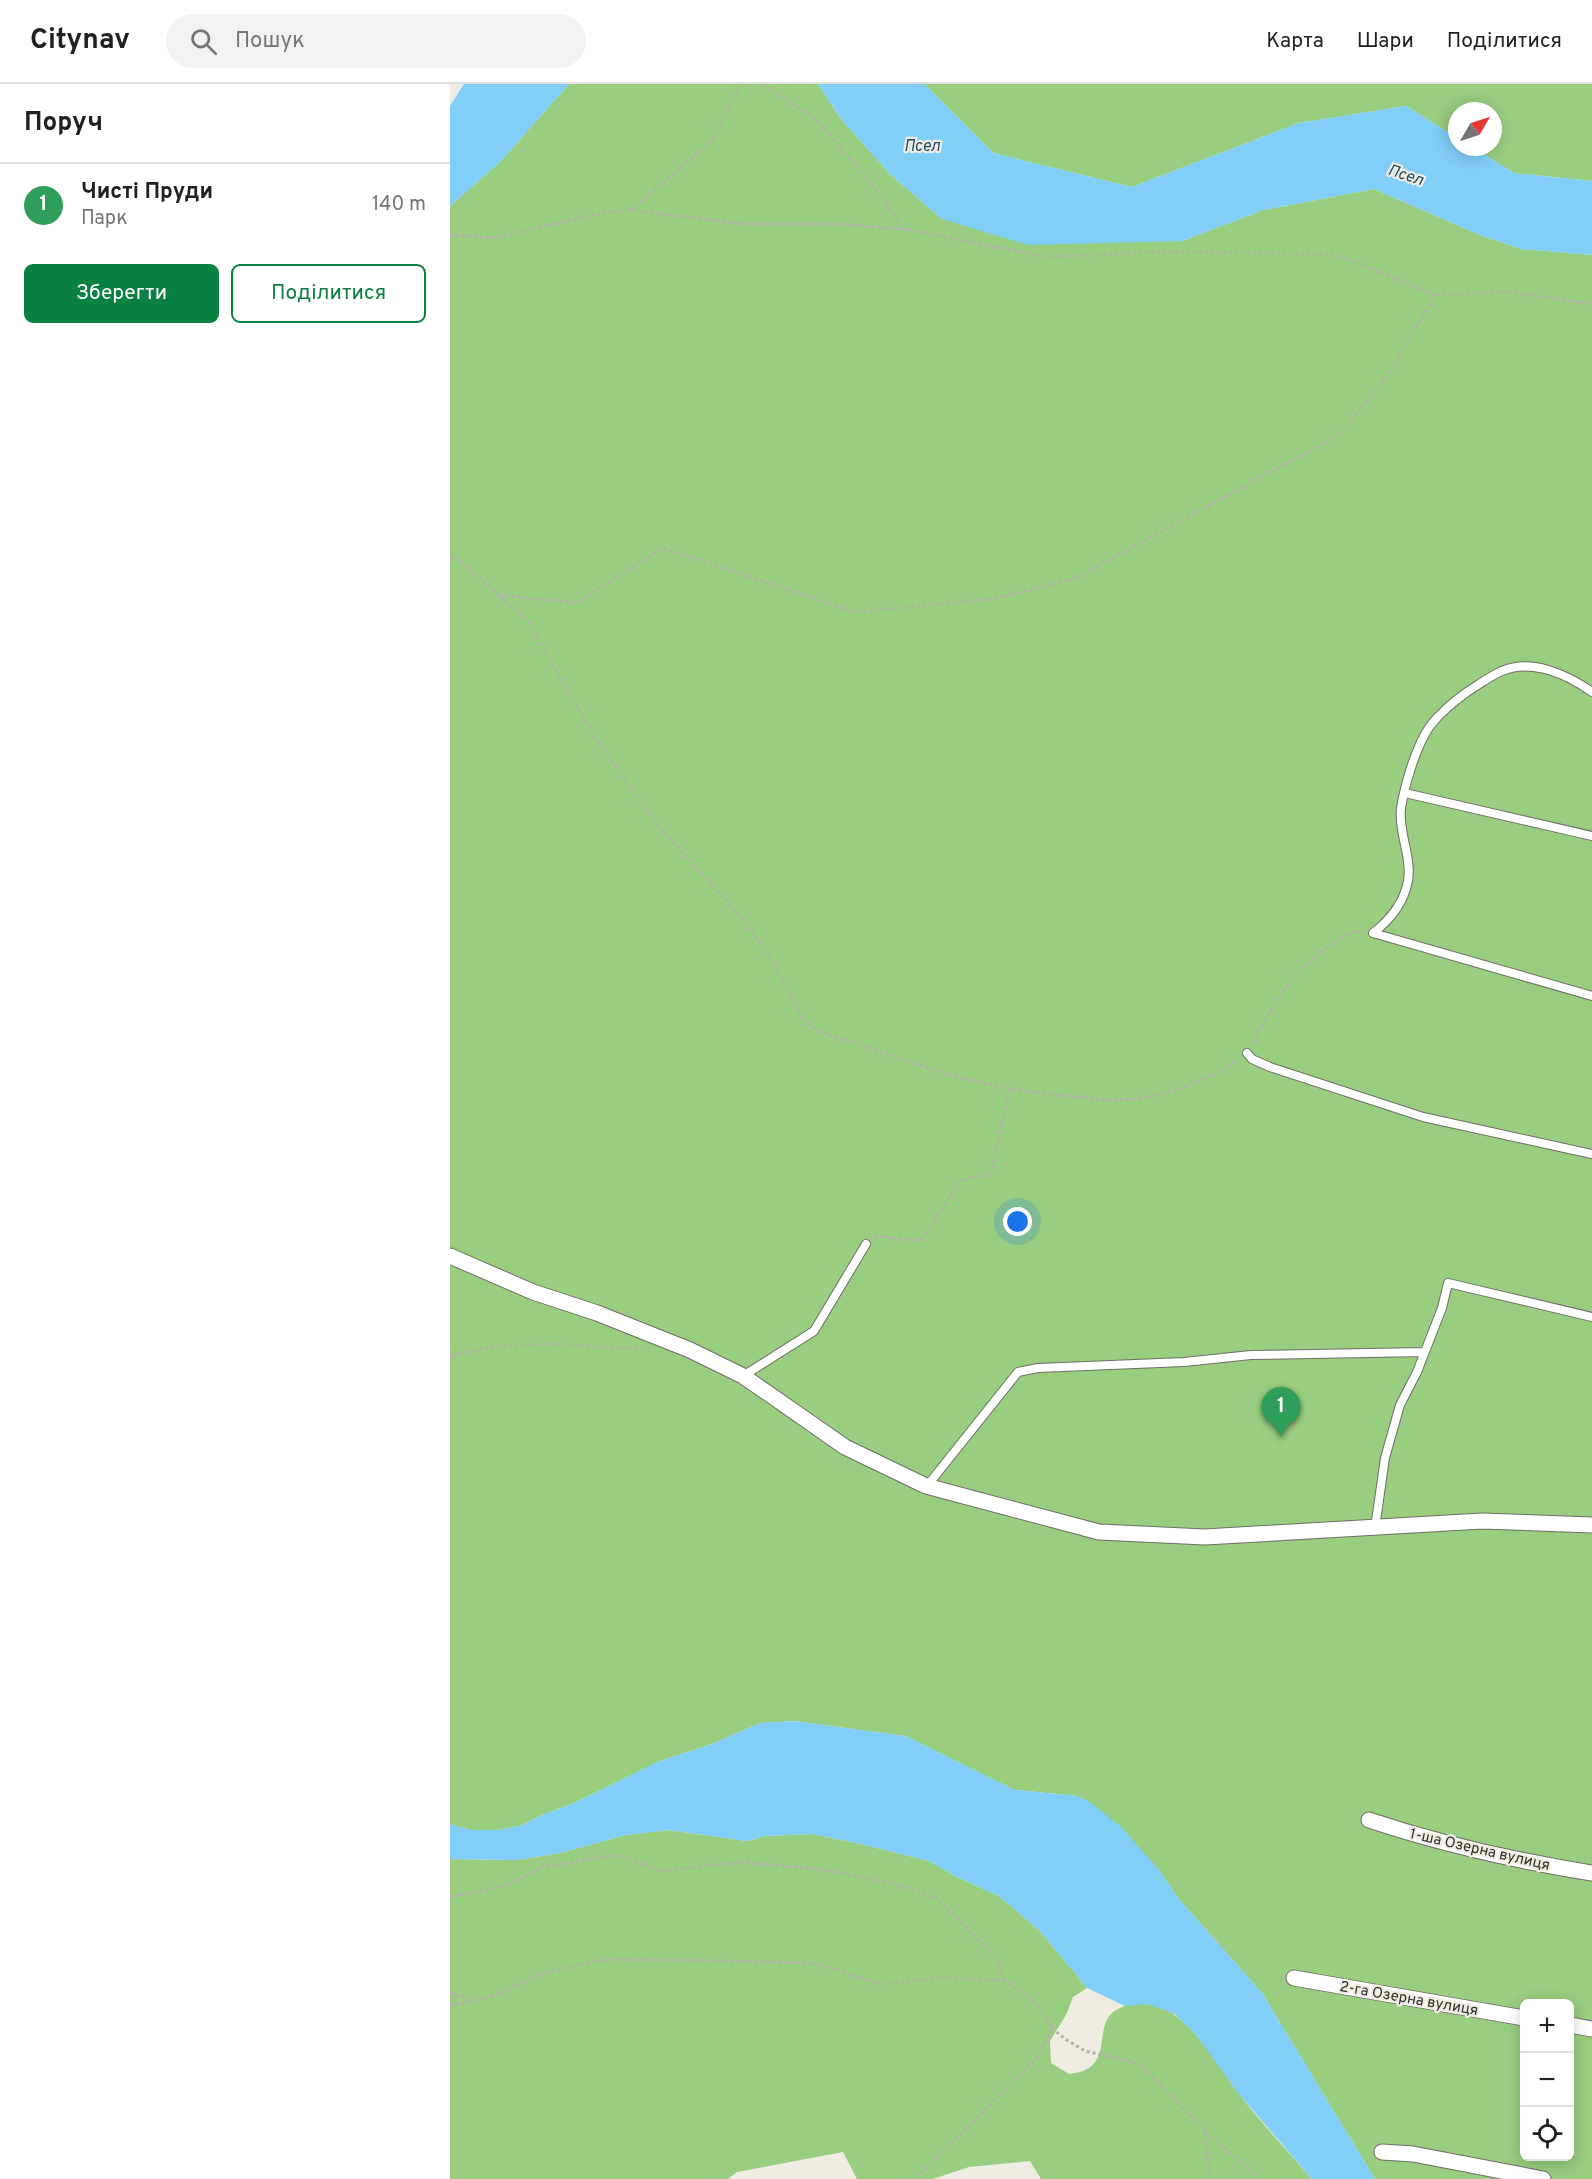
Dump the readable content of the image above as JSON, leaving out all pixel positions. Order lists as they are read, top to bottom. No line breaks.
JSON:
{"streets":{"street":["1-ша Озерна вулиця","2-га Озерна вулиця"]},"water":["Псел"],"north":"top right","page":{"header":"Citynav","search":"Пошук","nav":["Карта","Шари","Поділитися"],"heading":"Поруч","list":[{"mark":"1","name":"Чисті Пруди","note":"Парк","value":"140 m"}],"buttons":["Зберегти","Поділитися"],"pins":"1","map_buttons":["+","−"]}}
